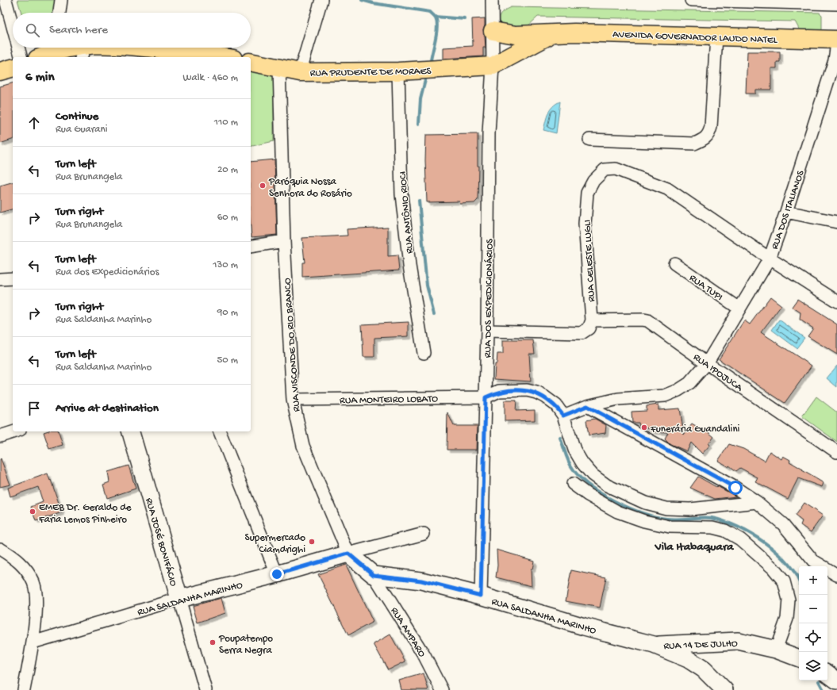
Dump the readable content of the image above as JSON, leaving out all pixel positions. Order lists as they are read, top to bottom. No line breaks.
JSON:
{"streets":{"main road":["AVENIDA GOVERNADOR LAUDO NATEL","RUA PRUDENTE DE MORAES","RUA JOSÉ BONIFÁCIO","RUA SALDANHA MARINHO","RUA 14 DE JULHO"],"street":["RUA DOS ITALIANOS","RUA ANTÔNIO RIOCI","RUA CELESTE LUGLI","RUA TUPI","RUA DOS EXPEDICIONÁRIOS","RUA VISCONDE DO RIO BRANCO","RUA IPOJUCA","RUA MONTEIRO LOBATO","RUA AMPARO"]},"crossings":[["AVENIDA GOVERNADOR LAUDO NATEL","RUA PRUDENTE DE MORAES"],["AVENIDA GOVERNADOR LAUDO NATEL","RUA DOS EXPEDICIONÁRIOS"],["RUA PRUDENTE DE MORAES","RUA ANTÔNIO RIOCI"],["RUA PRUDENTE DE MORAES","RUA DOS EXPEDICIONÁRIOS"],["RUA PRUDENTE DE MORAES","RUA VISCONDE DO RIO BRANCO"],["RUA DOS ITALIANOS","RUA CELESTE LUGLI"],["RUA DOS ITALIANOS","RUA TUPI"],["RUA DOS ITALIANOS","RUA IPOJUCA"],["RUA CELESTE LUGLI","RUA IPOJUCA"],["RUA DOS EXPEDICIONÁRIOS","RUA MONTEIRO LOBATO"],["RUA DOS EXPEDICIONÁRIOS","RUA SALDANHA MARINHO"],["RUA VISCONDE DO RIO BRANCO","RUA MONTEIRO LOBATO"],["RUA VISCONDE DO RIO BRANCO","RUA SALDANHA MARINHO"],["RUA JOSÉ BONIFÁCIO","RUA SALDANHA MARINHO"],["RUA SALDANHA MARINHO","RUA AMPARO"],["RUA SALDANHA MARINHO","RUA 14 DE JULHO"]],"districts":["Vila Itabaquara"],"places":["Paróquia Nossa Senhora do Rosário","Funerária Guandalini","EMEB Dr. Geraldo de Faria Lemos Pinheiro","Supermercado Ciamdrighi","Poupatempo Serra Negra"],"page":{"search":"Search here","heading":["6 min","Walk · 460 m"],"list":[["Continue","Rua Guarani","110 m"],["Turn left","Rua Brunangela","20 m"],["Turn right","Rua Brunangela","60 m"],["Turn left","Rua dos Expedicionários","130 m"],["Turn right","Rua Saldanha Marinho","90 m"],["Turn left","Rua Saldanha Marinho","50 m"],"Arrive at destination"],"map_buttons":["+","−"]}}
